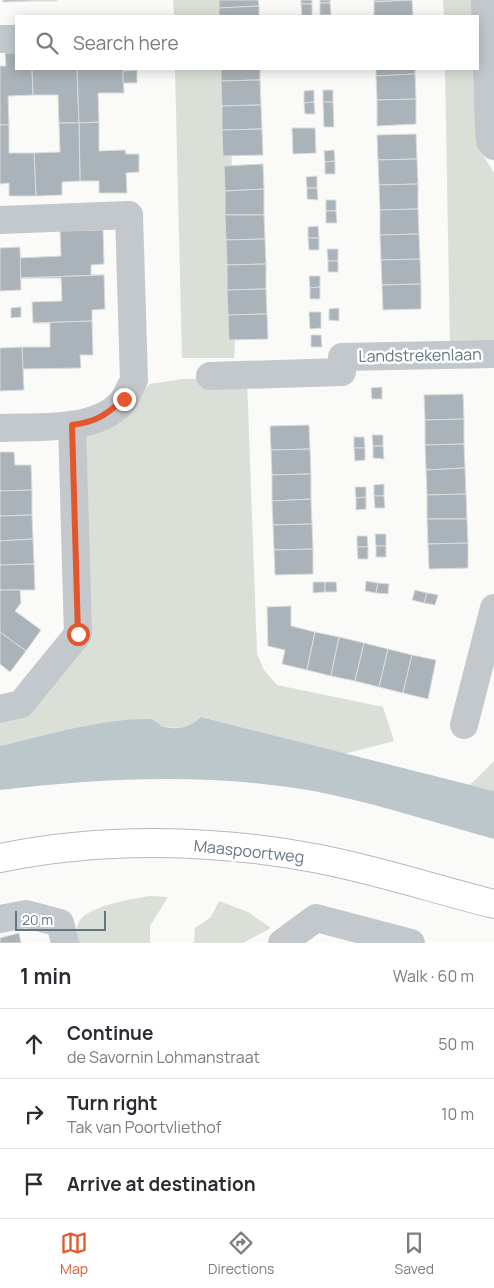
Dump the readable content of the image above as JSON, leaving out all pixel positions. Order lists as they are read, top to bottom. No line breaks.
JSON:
{"streets":{"main road":["Maaspoortweg"],"street":["Landstrekenlaan"]},"scale_bar":"20 m","page":{"search":"Search here","scale":"20 m","heading":["1 min","Walk · 60 m"],"list":[["Continue","de Savornin Lohmanstraat","50 m"],["Turn right","Tak van Poortvliethof","10 m"],"Arrive at destination"],"nav":["Map","Directions","Saved"]}}
